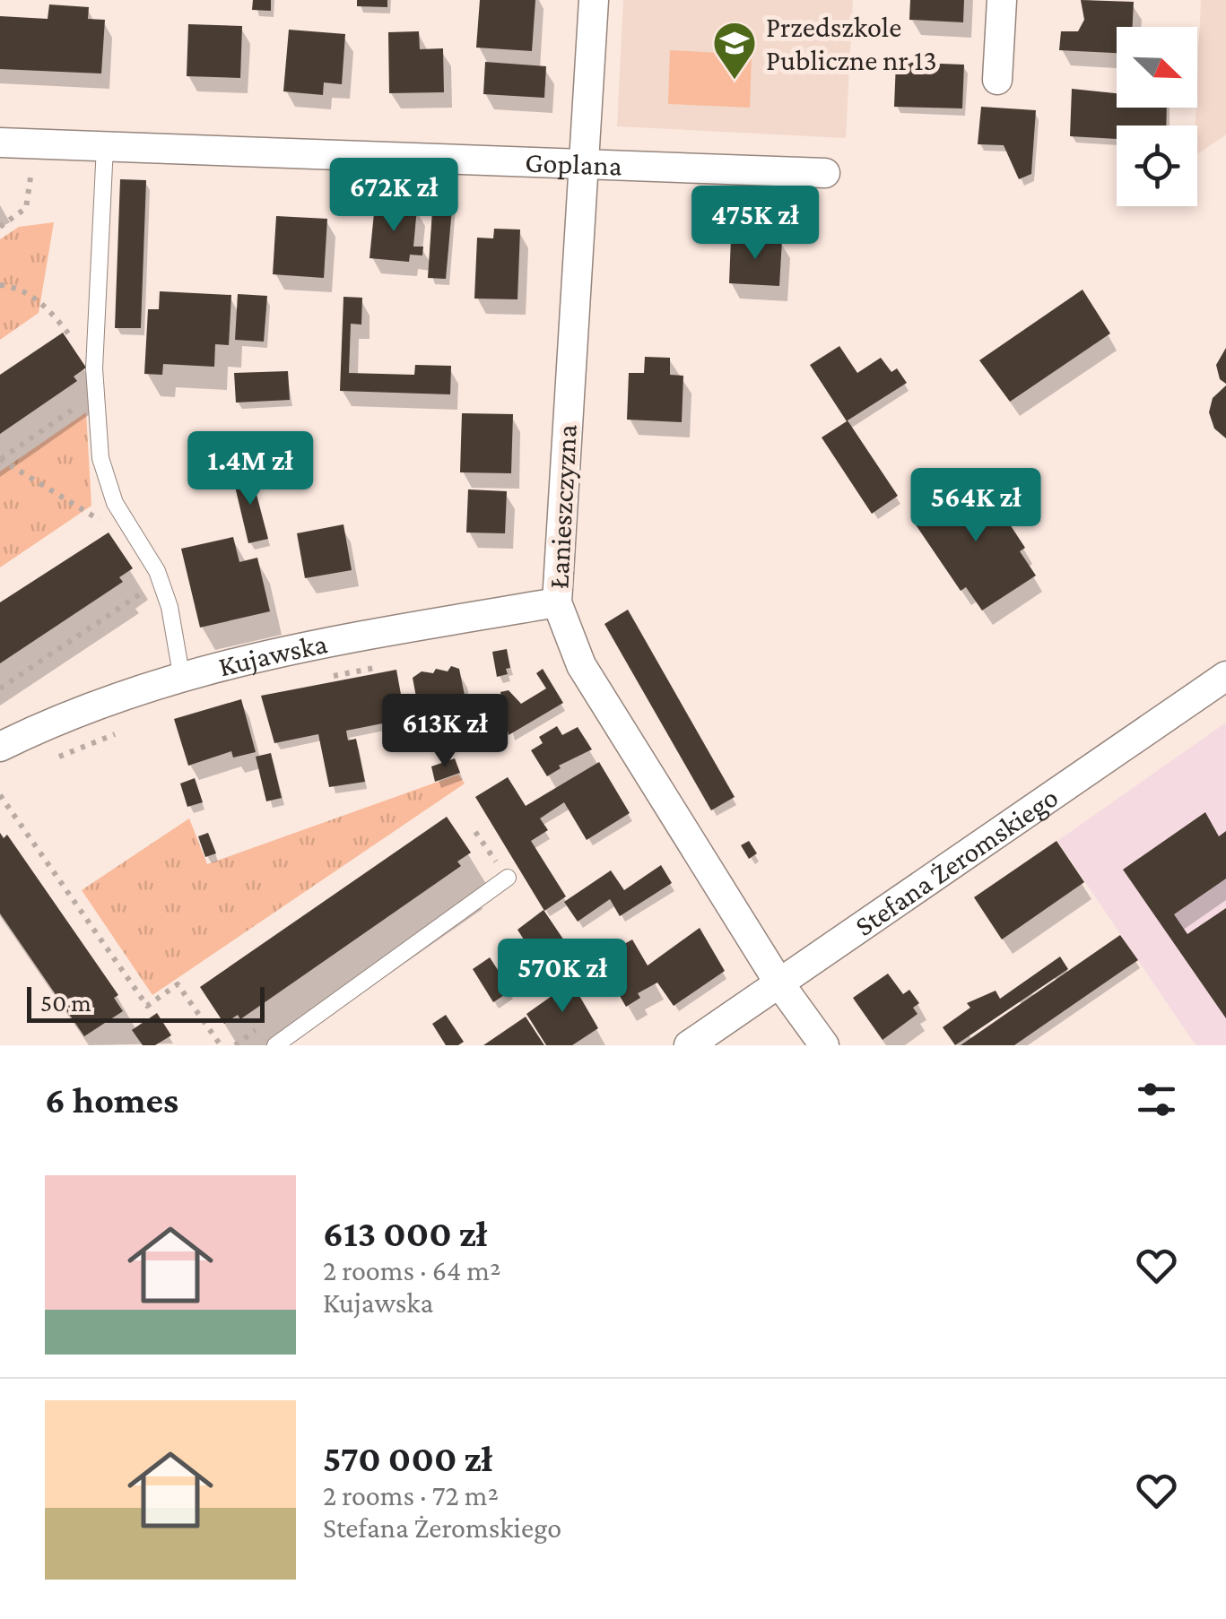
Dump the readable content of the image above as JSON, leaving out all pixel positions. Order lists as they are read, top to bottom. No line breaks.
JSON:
{"streets":{"street":["Goplana","Łanieszczyzna","Kujawska","Stefana Żeromskiego"]},"crossings":[["Goplana","Łanieszczyzna"],["Łanieszczyzna","Kujawska"],["Łanieszczyzna","Stefana Żeromskiego"]],"places":{"school or university":["Przedszkole Publiczne nr 13"]},"scale_bar":"50 m","north":"bottom right","page":{"price":["672K zł","475K zł","1.4M zł","564K zł","613K zł","570K zł"],"scale":"50 m","heading":"6 homes","list":[{"name":"613 000 zł","note":"2 rooms · 64 m² · Kujawska"},{"name":"570 000 zł","note":"2 rooms · 72 m² · Stefana Żeromskiego"}]}}
